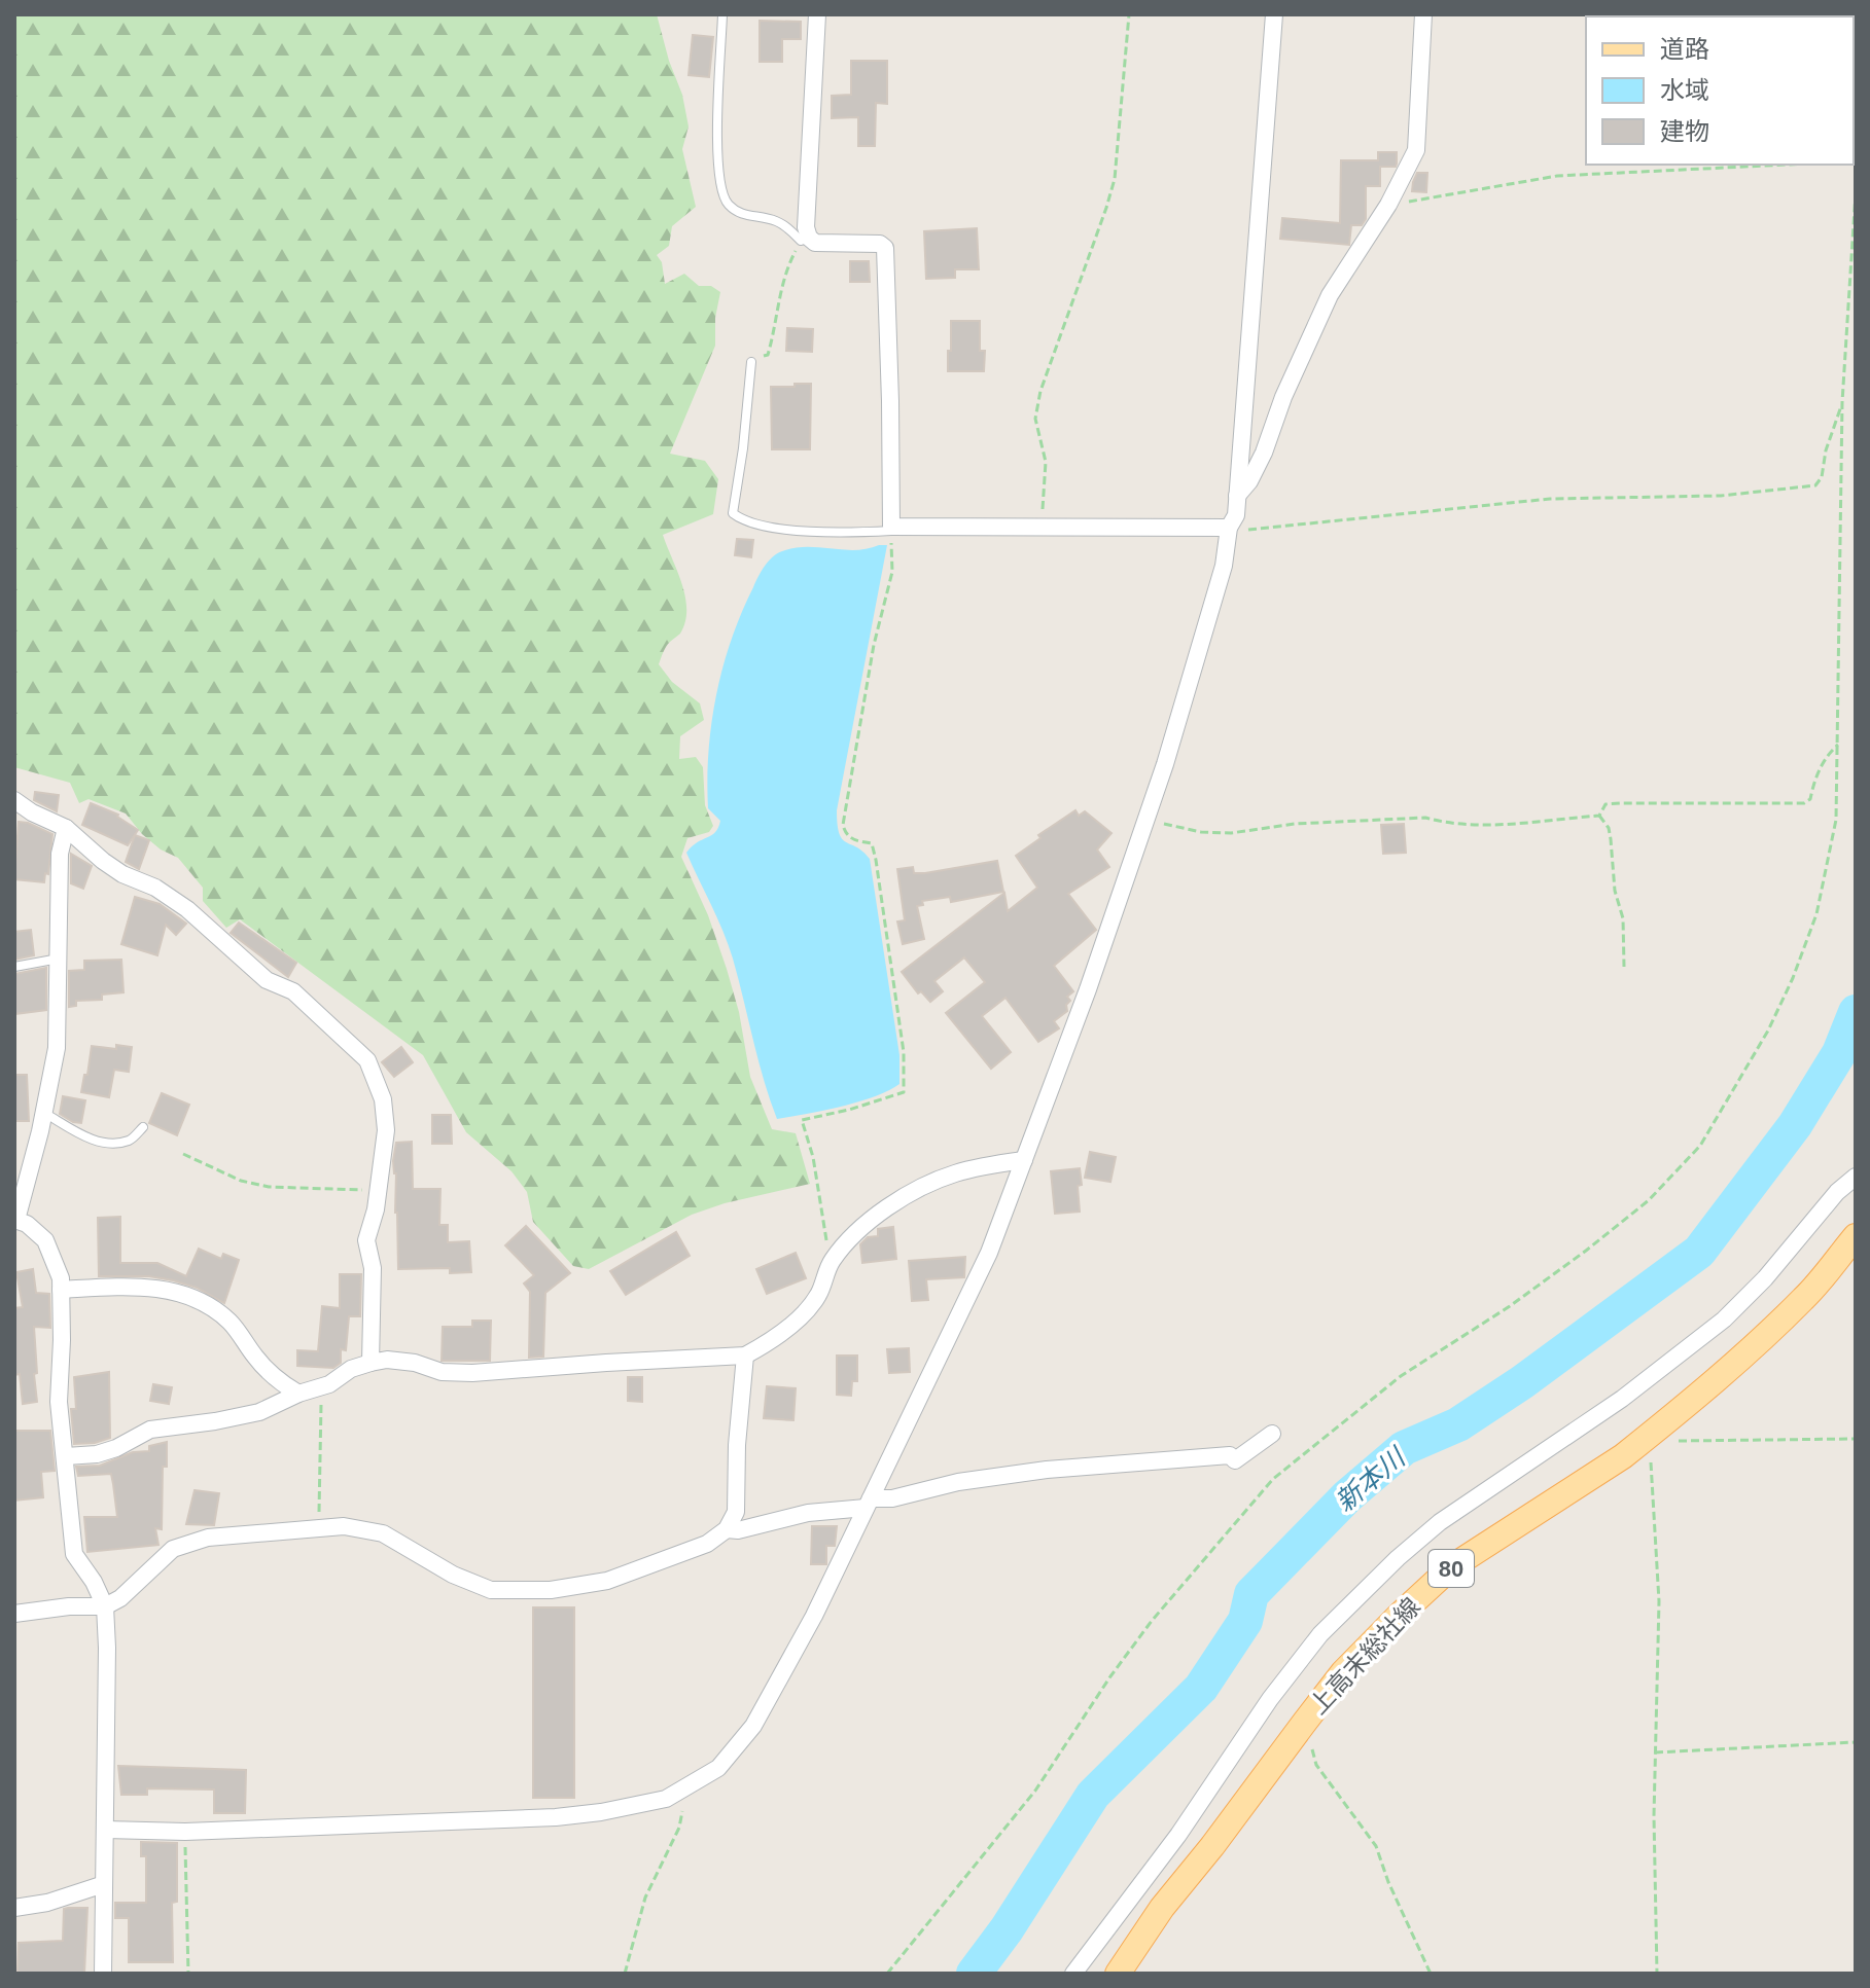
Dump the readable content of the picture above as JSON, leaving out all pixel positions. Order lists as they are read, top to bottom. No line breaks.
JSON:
{"streets":{"main road":["80","上高末総社線"]},"water":["新本川"],"legend":["道路","水域","建物"]}
